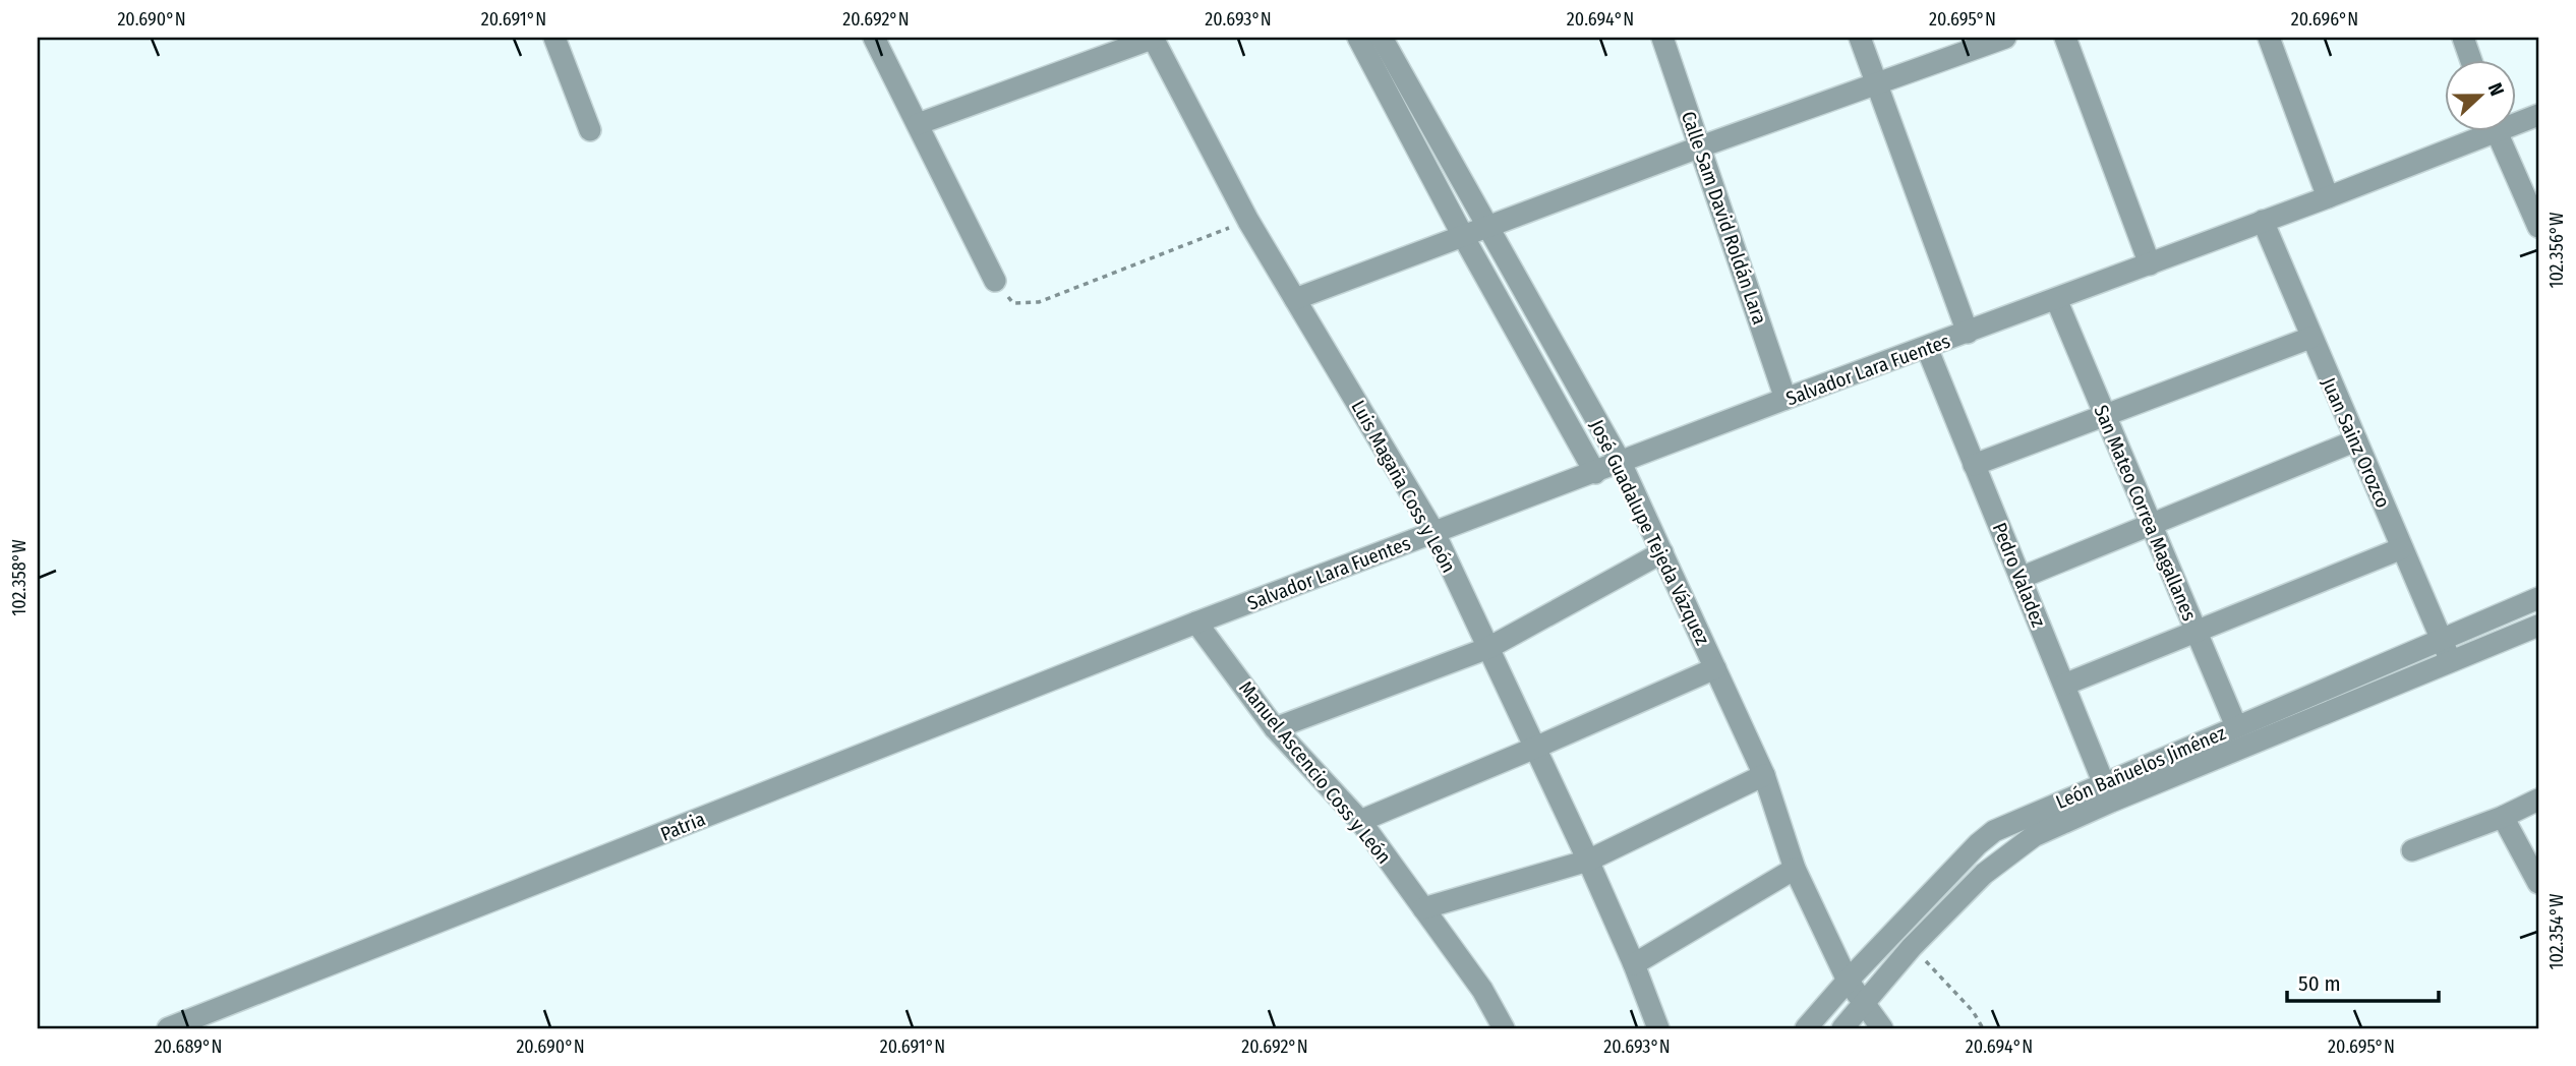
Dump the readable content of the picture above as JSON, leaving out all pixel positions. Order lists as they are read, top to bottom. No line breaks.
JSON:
{"streets":{"street":["Calle Sam David Roldán Lara","Salvador Lara Fuentes","Juan Sainz Orozco","Luis Magaña Coss y León","San Mateo Correa Magallanes","José Guadalupe Tejeda Vázquez","Pedro Valadez","León Bañuelos Jiménez","Manuel Ascencio Coss y León","Patria"]},"crossings":[["Calle Sam David Roldán Lara","Salvador Lara Fuentes"],["Salvador Lara Fuentes","Juan Sainz Orozco"],["Salvador Lara Fuentes","Luis Magaña Coss y León"],["Salvador Lara Fuentes","San Mateo Correa Magallanes"],["Salvador Lara Fuentes","José Guadalupe Tejeda Vázquez"],["Salvador Lara Fuentes","Pedro Valadez"],["Salvador Lara Fuentes","Manuel Ascencio Coss y León"],["Salvador Lara Fuentes","Patria"],["Juan Sainz Orozco","León Bañuelos Jiménez"],["San Mateo Correa Magallanes","León Bañuelos Jiménez"],["José Guadalupe Tejeda Vázquez","León Bañuelos Jiménez"],["Pedro Valadez","León Bañuelos Jiménez"],["Manuel Ascencio Coss y León","Patria"]],"scale_bar":"50 m","north":"right","coordinates":["20.690°N","20.691°N","20.692°N","20.693°N","20.694°N","20.695°N","20.696°N","102.356°W","102.358°W","102.354°W","20.689°N"]}
